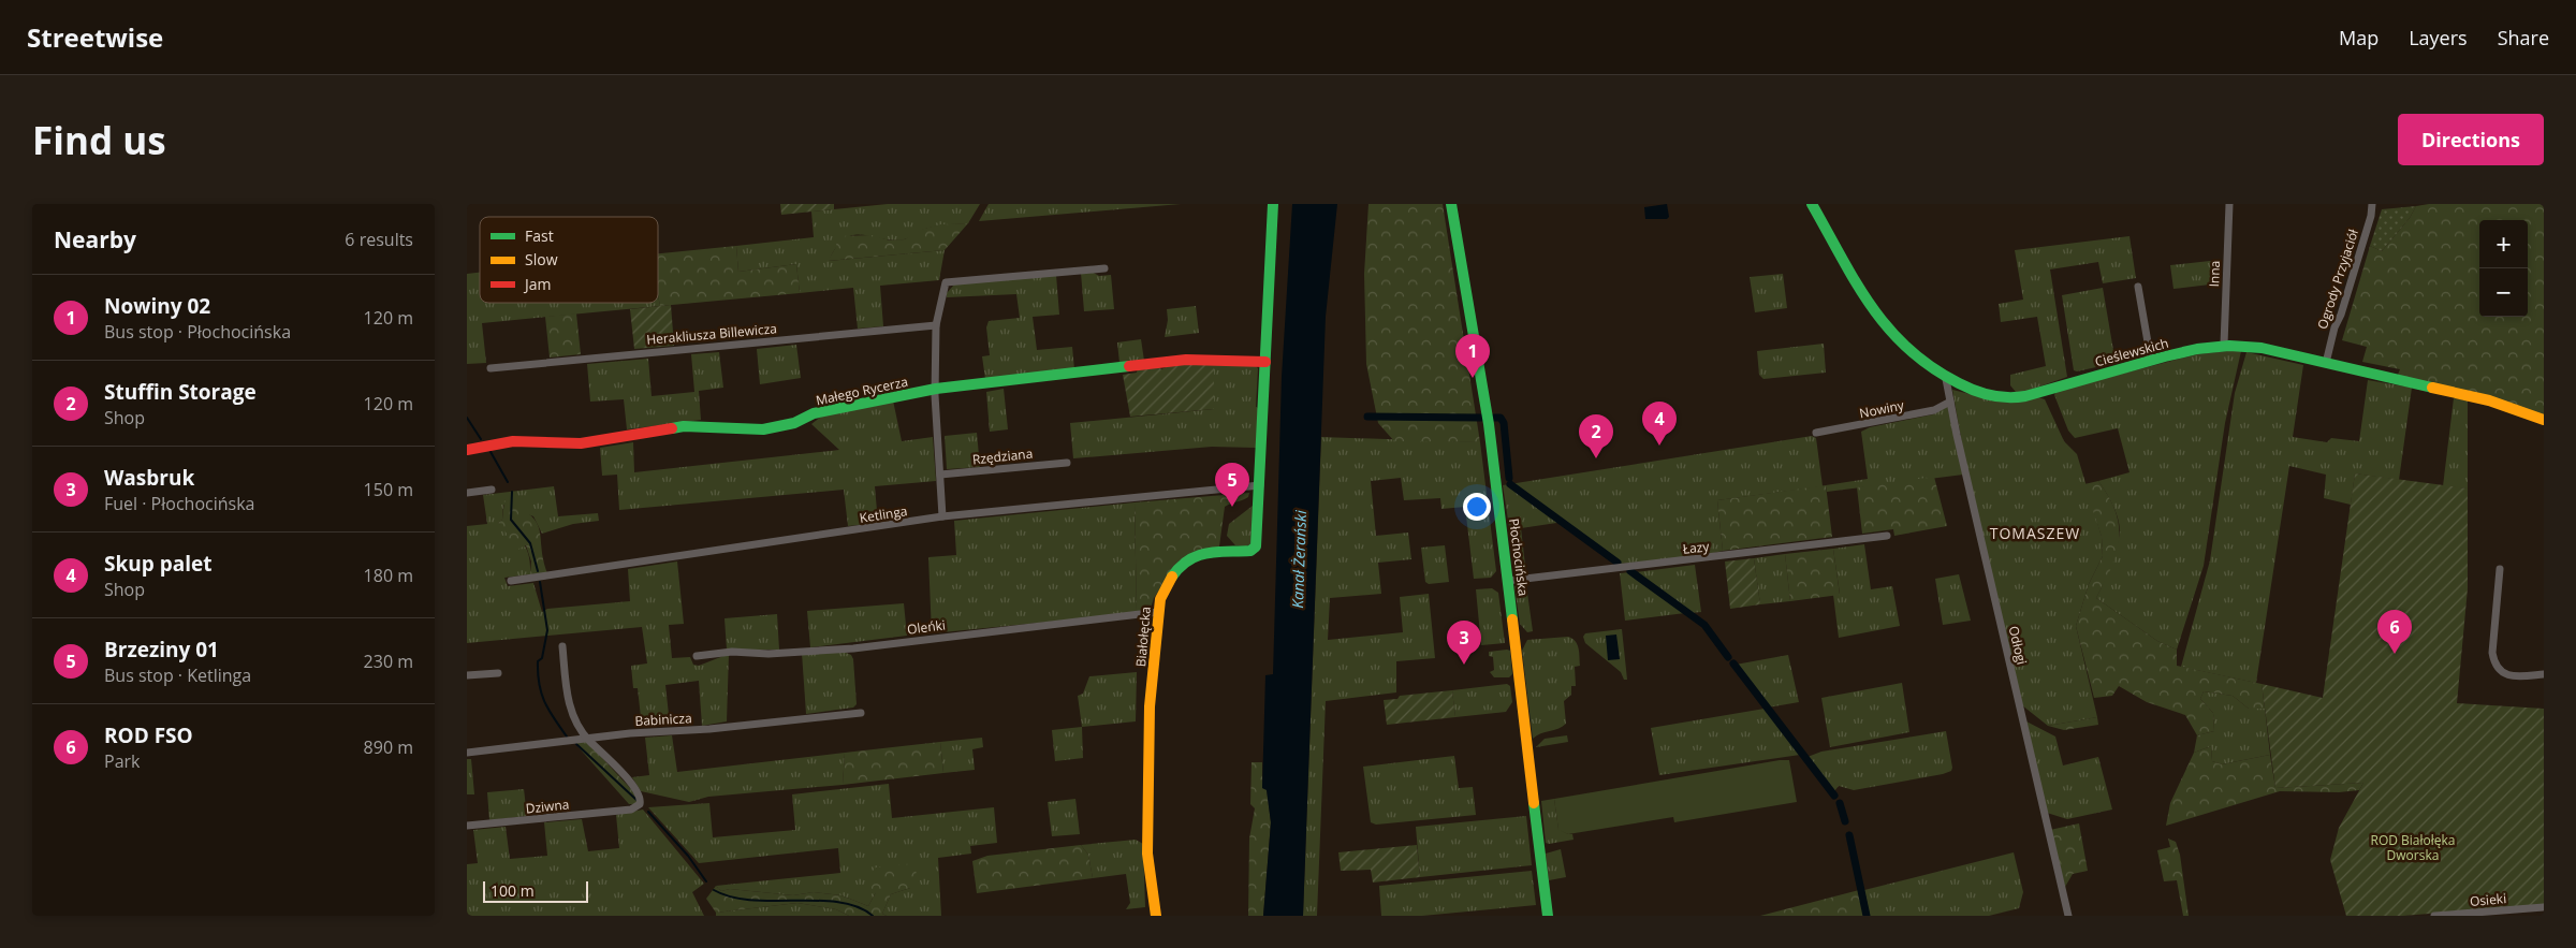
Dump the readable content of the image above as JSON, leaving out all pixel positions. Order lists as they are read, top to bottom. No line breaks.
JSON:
{"streets":{"street":["Inna","Ogrody Przyjaciół","Herakliusza Billewicza","Cieślewskich","Małego Rycerza","Nowiny","Rzędziana","Ketlinga","Łazy","Płochocińska","Oleńki","Białołęcka","Odłogi","Babinicza","Dziwna","Osieki"]},"crossings":[["Inna","Cieślewskich"],["Ogrody Przyjaciół","Cieślewskich"],["Cieślewskich","Odłogi"],["Małego Rycerza","Białołęcka"],["Nowiny","Odłogi"],["Ketlinga","Białołęcka"],["Łazy","Płochocińska"],["Oleńki","Białołęcka"],["Babinicza","Dziwna"]],"districts":["TOMASZEW"],"water":["Kanał Żerański"],"parks":["ROD Białołęka Dworska"],"legend":["Fast","Slow","Jam"],"scale_bar":"100 m","page":{"header":"Streetwise","nav":["Map","Layers","Share"],"buttons":"Directions","title":"Find us","heading":["Nearby","6 results"],"map_buttons":["+","−"],"list":[{"mark":"1","name":"Nowiny 02","note":"Bus stop · Płochocińska","value":"120 m"},{"mark":"2","name":"Stuffin Storage","note":"Shop","value":"120 m"},{"mark":"3","name":"Wasbruk","note":"Fuel · Płochocińska","value":"150 m"},{"mark":"4","name":"Skup palet","note":"Shop","value":"180 m"},{"mark":"5","name":"Brzeziny 01","note":"Bus stop · Ketlinga","value":"230 m"},{"mark":"6","name":"ROD FSO","note":"Park","value":"890 m"}],"pins":["1","4","2","5","6","3"],"scale":"100 m"}}
